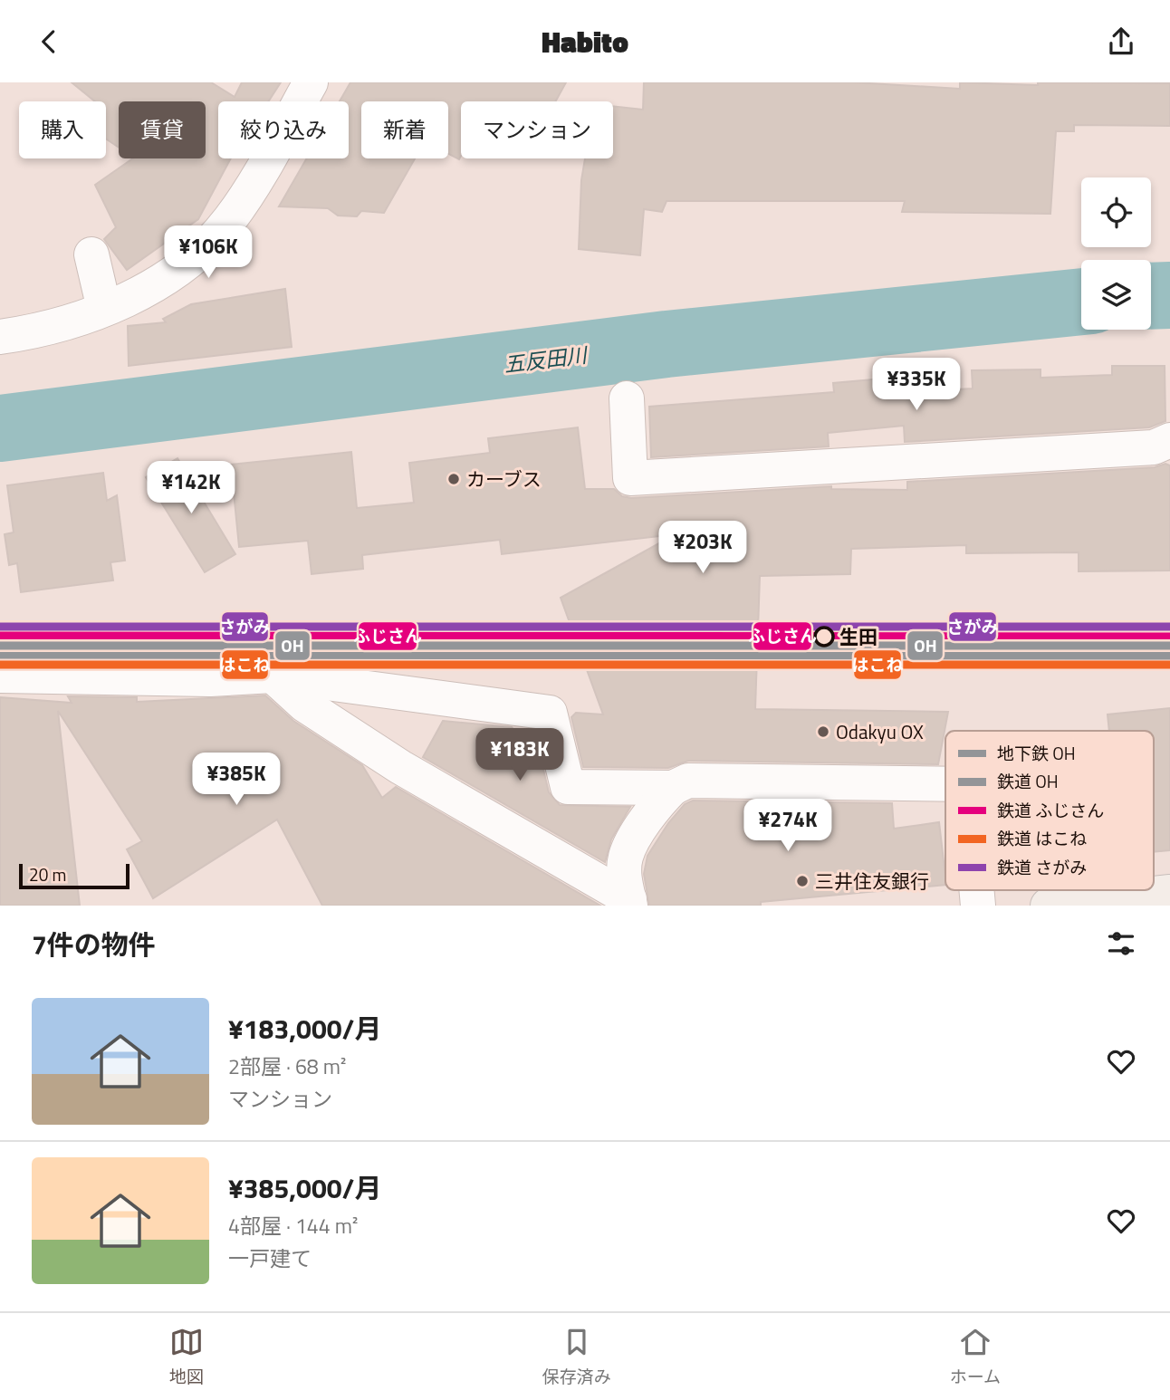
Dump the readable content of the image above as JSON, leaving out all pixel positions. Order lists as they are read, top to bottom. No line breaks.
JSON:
{"water":["五反田川"],"places":["カーブス","生田","Odakyu OX","三井住友銀行"],"lines":["rail line さがみ","rail line ふじさん","metro line OH","rail line OH","rail line はこね"],"legend":["地下鉄 OH","鉄道 OH","鉄道 ふじさん","鉄道 はこね","鉄道 さがみ"],"scale_bar":"20 m","page":{"header":"Habito","chip":["購入","賃貸","絞り込み","新着","マンション"],"price":["¥106K","¥335K","¥142K","¥203K","¥183K","¥385K","¥274K"],"scale":"20 m","heading":"7件の物件","list":[{"name":"¥183,000/月","note":"2部屋 · 68 m² · マンション"},{"name":"¥385,000/月","note":"4部屋 · 144 m² · 一戸建て"}],"tabs":["地図","保存済み","ホーム"]}}
